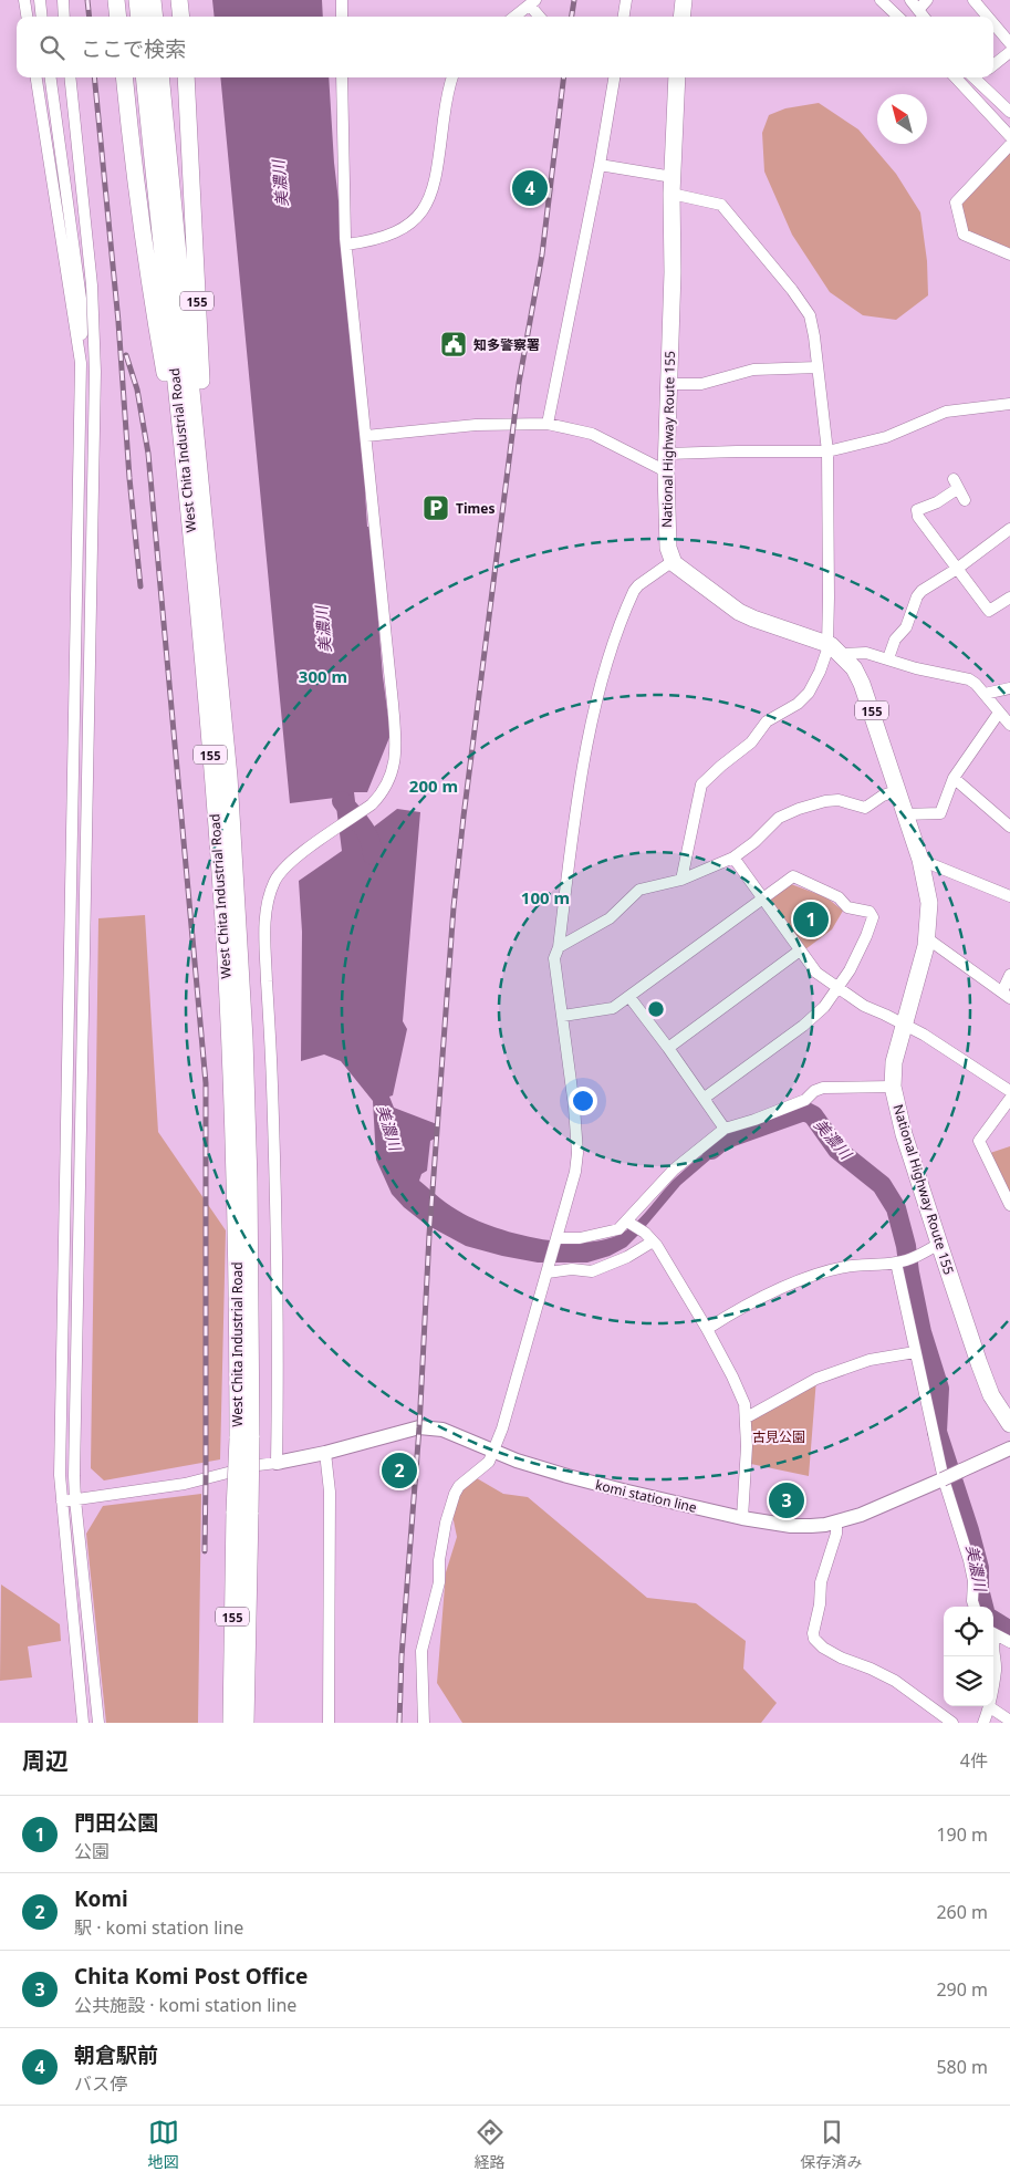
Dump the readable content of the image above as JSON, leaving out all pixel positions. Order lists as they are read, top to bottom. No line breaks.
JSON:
{"streets":{"highway":["155","National Highway Route 155","West Chita Industrial Road"],"main road":["komi station line"]},"crossings":[["155","West Chita Industrial Road"]],"water":["美濃川"],"parks":["古見公園"],"places":{"public building":["知多警察署"],"parking":["Times"]},"north":"top left","page":{"search":"ここで検索","pins":["4","1","2","3"],"heading":["周辺","4件"],"list":[{"mark":"1","name":"門田公園","note":"公園","value":"190 m"},{"mark":"2","name":"Komi","note":"駅 · komi station line","value":"260 m"},{"mark":"3","name":"Chita Komi Post Office","note":"公共施設 · komi station line","value":"290 m"},{"mark":"4","name":"朝倉駅前","note":"バス停","value":"580 m"}],"nav":["地図","経路","保存済み"]},"rings":["300 m","200 m","100 m"]}
